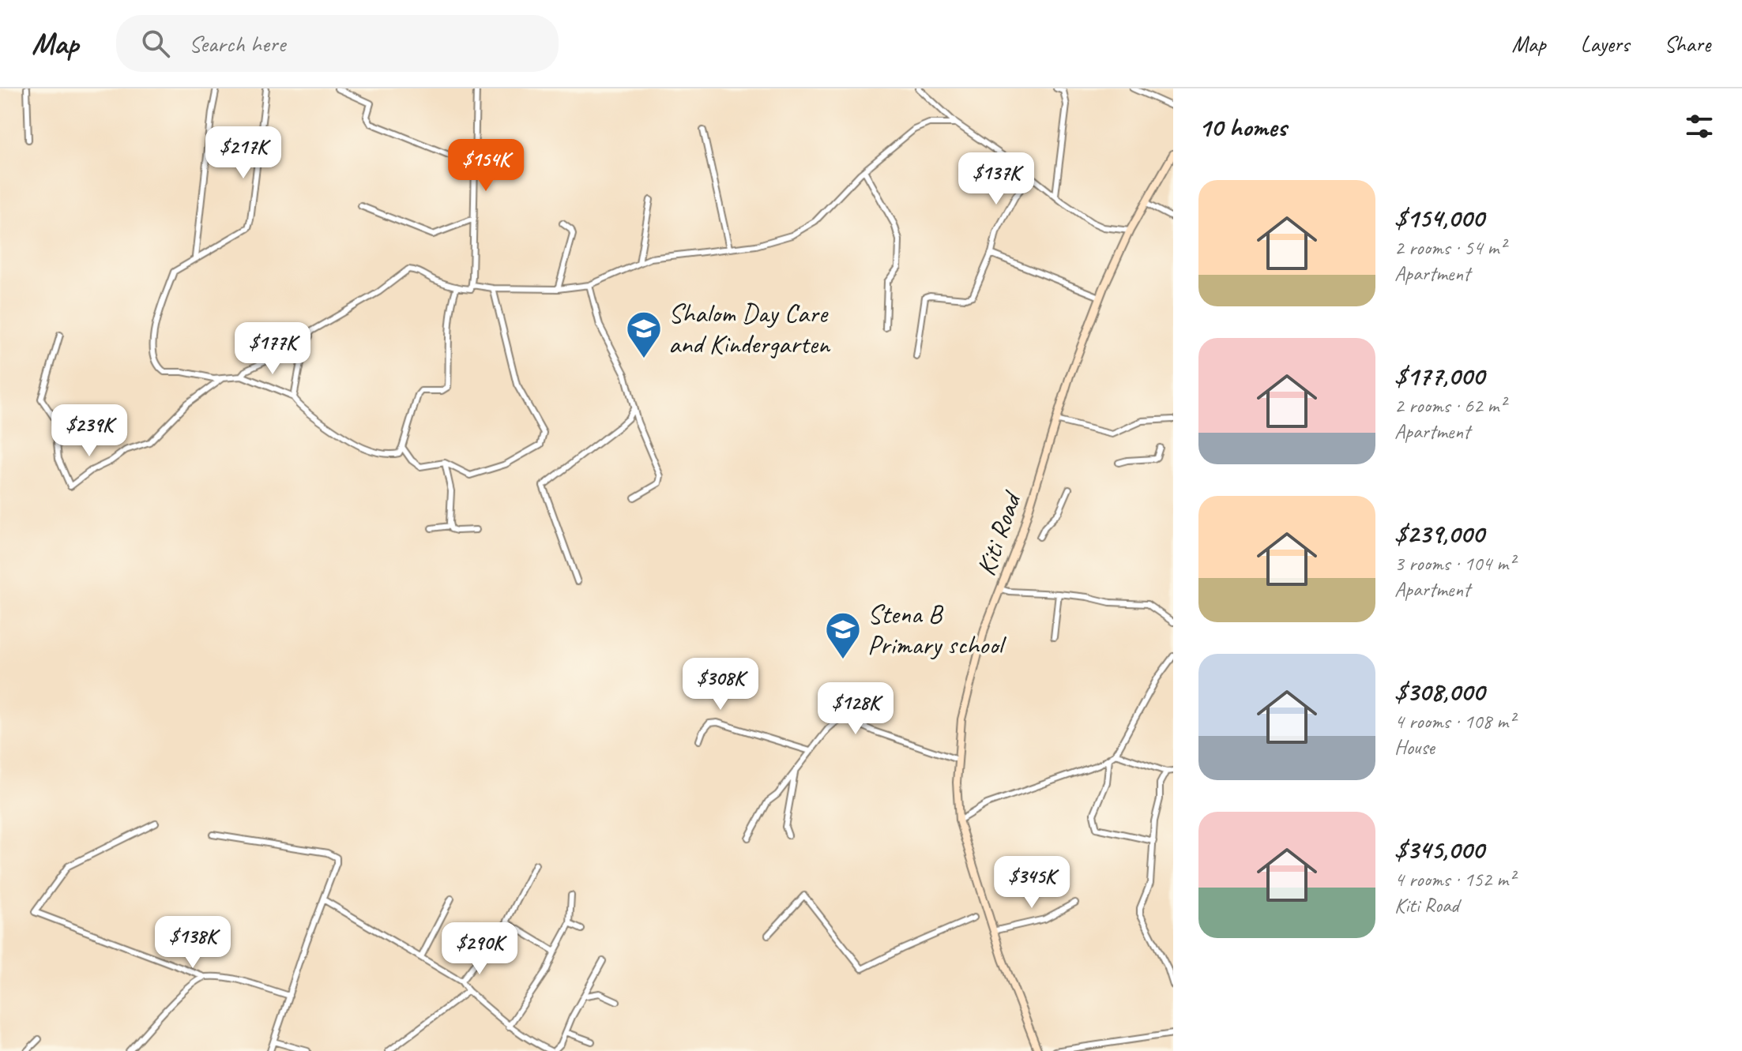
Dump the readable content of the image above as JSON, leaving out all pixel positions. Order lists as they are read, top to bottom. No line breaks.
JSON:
{"streets":{"street":["Kiti Road"]},"places":{"school or university":["Shalom Day Care and Kindergarten","Stena B Primary school"]},"page":{"header":"Map","search":"Search here","nav":["Map","Layers","Share"],"heading":"10 homes","price":["$217K","$154K","$137K","$177K","$239K","$308K","$128K","$345K","$138K","$290K"],"list":[{"name":"$154,000","note":"2 rooms · 54 m² · Apartment"},{"name":"$177,000","note":"2 rooms · 62 m² · Apartment"},{"name":"$239,000","note":"3 rooms · 104 m² · Apartment"},{"name":"$308,000","note":"4 rooms · 108 m² · House"},{"name":"$345,000","note":"4 rooms · 152 m² · Kiti Road"}]}}
